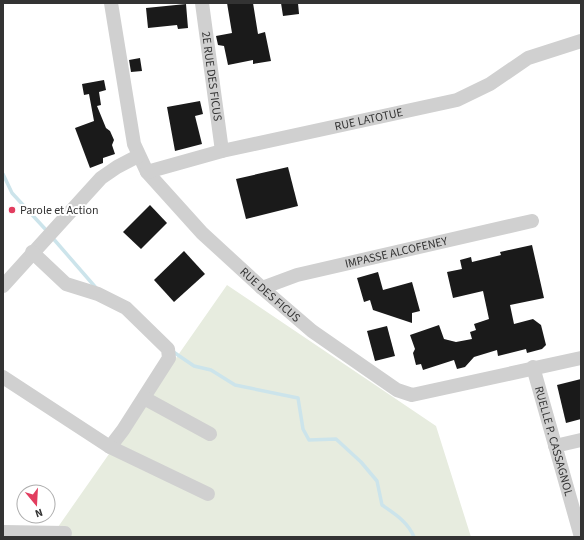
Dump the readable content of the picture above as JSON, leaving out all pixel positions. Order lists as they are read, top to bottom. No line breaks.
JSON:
{"streets":{"street":["2E RUE DES FICUS","RUE LATOTUE","IMPASSE ALCOFENEY","RUE DES FICUS","RUELLE P. CASSAGNOL"]},"crossings":[["2E RUE DES FICUS","RUE LATOTUE"],["RUE LATOTUE","RUE DES FICUS"],["IMPASSE ALCOFENEY","RUE DES FICUS"],["RUE DES FICUS","RUELLE P. CASSAGNOL"]],"places":["Parole et Action"],"north":"bottom"}
